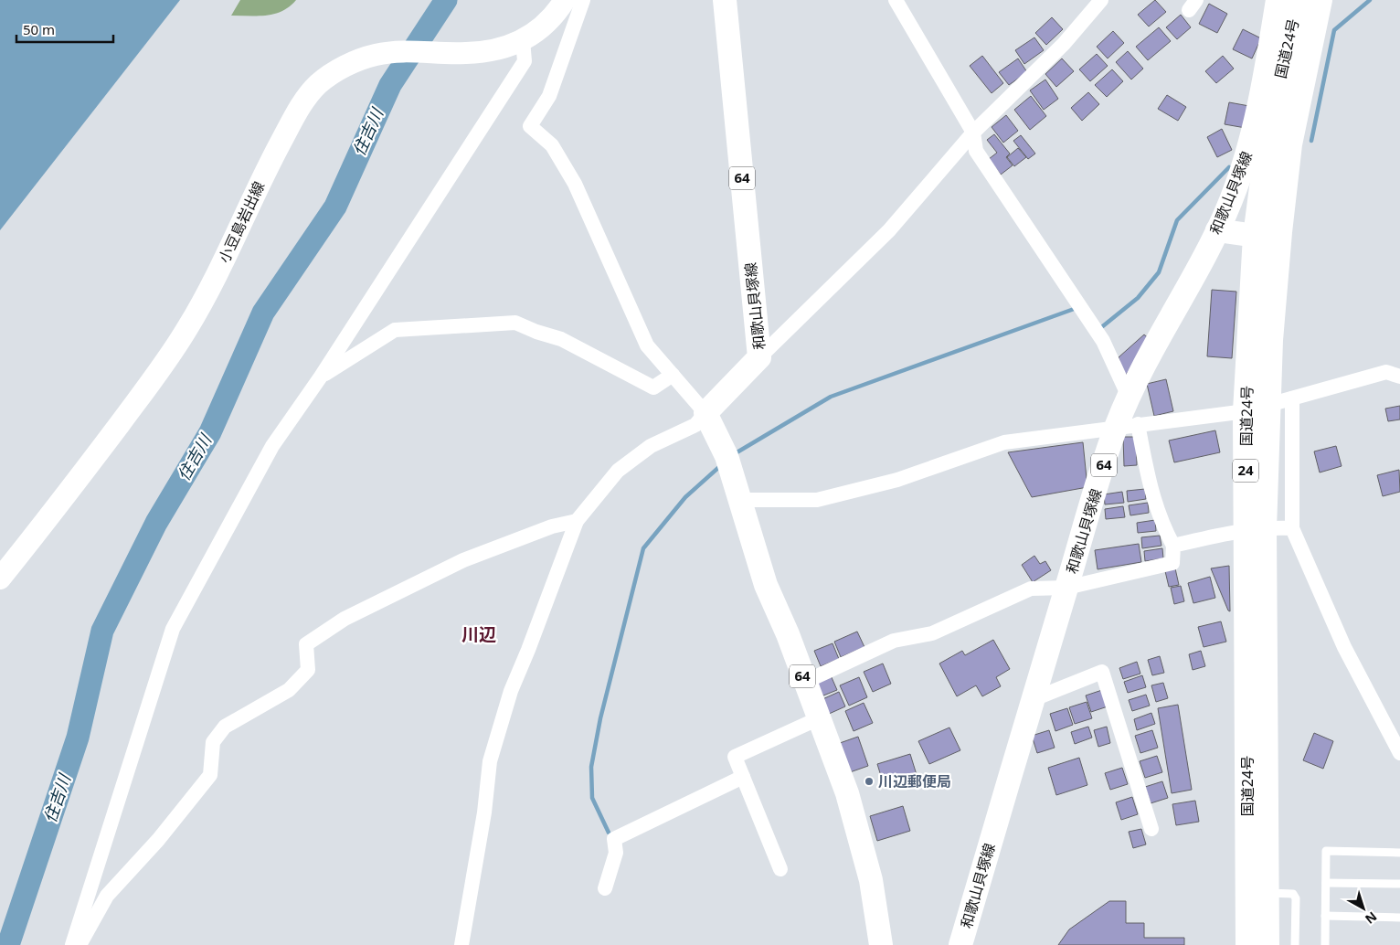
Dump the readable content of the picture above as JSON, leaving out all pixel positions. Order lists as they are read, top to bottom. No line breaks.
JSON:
{"streets":{"highway":["国道24号","24"],"main road":["64","和歌山貝塚線","小豆島岩出線"]},"crossings":[["64","和歌山貝塚線"]],"districts":["川辺"],"water":["住吉川"],"places":["川辺郵便局"],"scale_bar":"50 m","north":"bottom right"}
